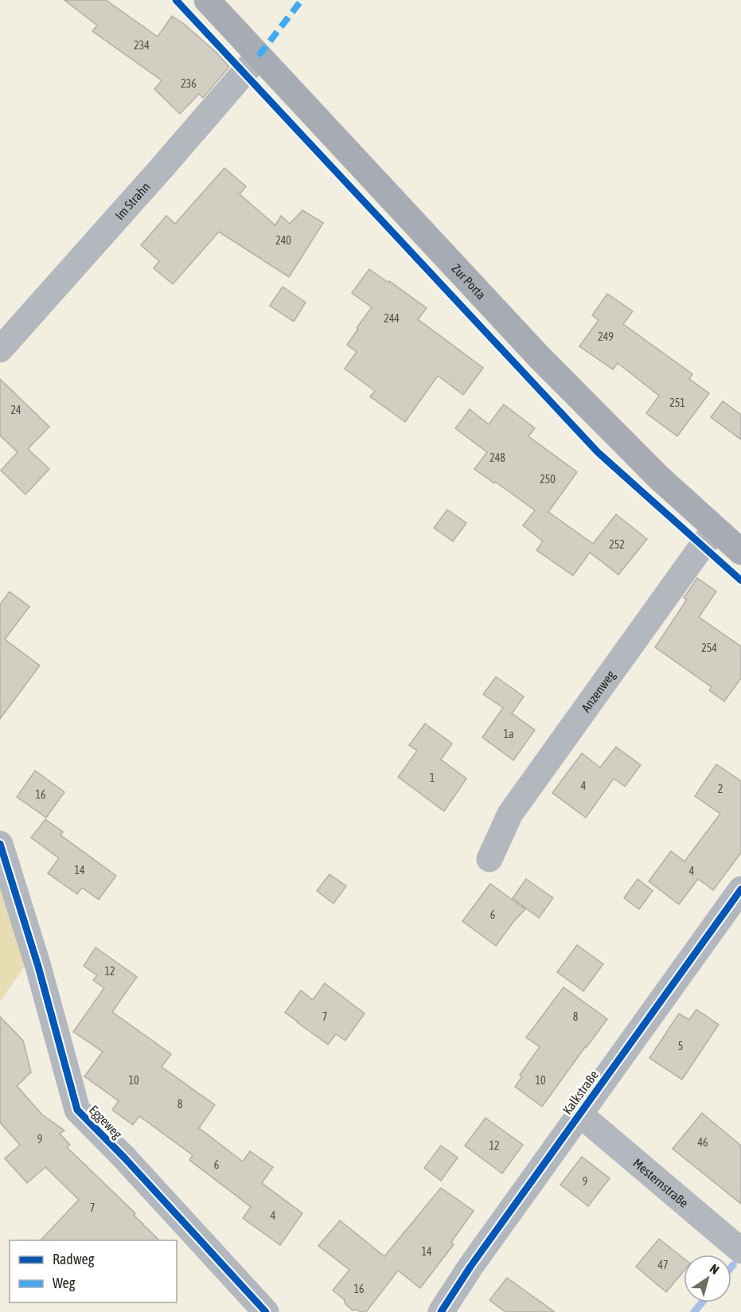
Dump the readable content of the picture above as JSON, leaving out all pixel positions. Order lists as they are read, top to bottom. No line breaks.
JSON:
{"streets":{"main road":["Zur Porta"],"street":["Im Strahn","Anzenweg","Kalkstraße","Eggeweg","Mesternstraße"]},"crossings":[["Im Strahn","Zur Porta"],["Zur Porta","Anzenweg"],["Kalkstraße","Mesternstraße"]],"house_numbers":["234","236","240","244","249","251","24","248","250","252","254","1a","1","4","2","16","14","4","6","12","7","8","5","10","10","8","9","46","12","6","9","7","4","14","47","16"],"legend":["Radweg","Weg"],"north":"top right"}
